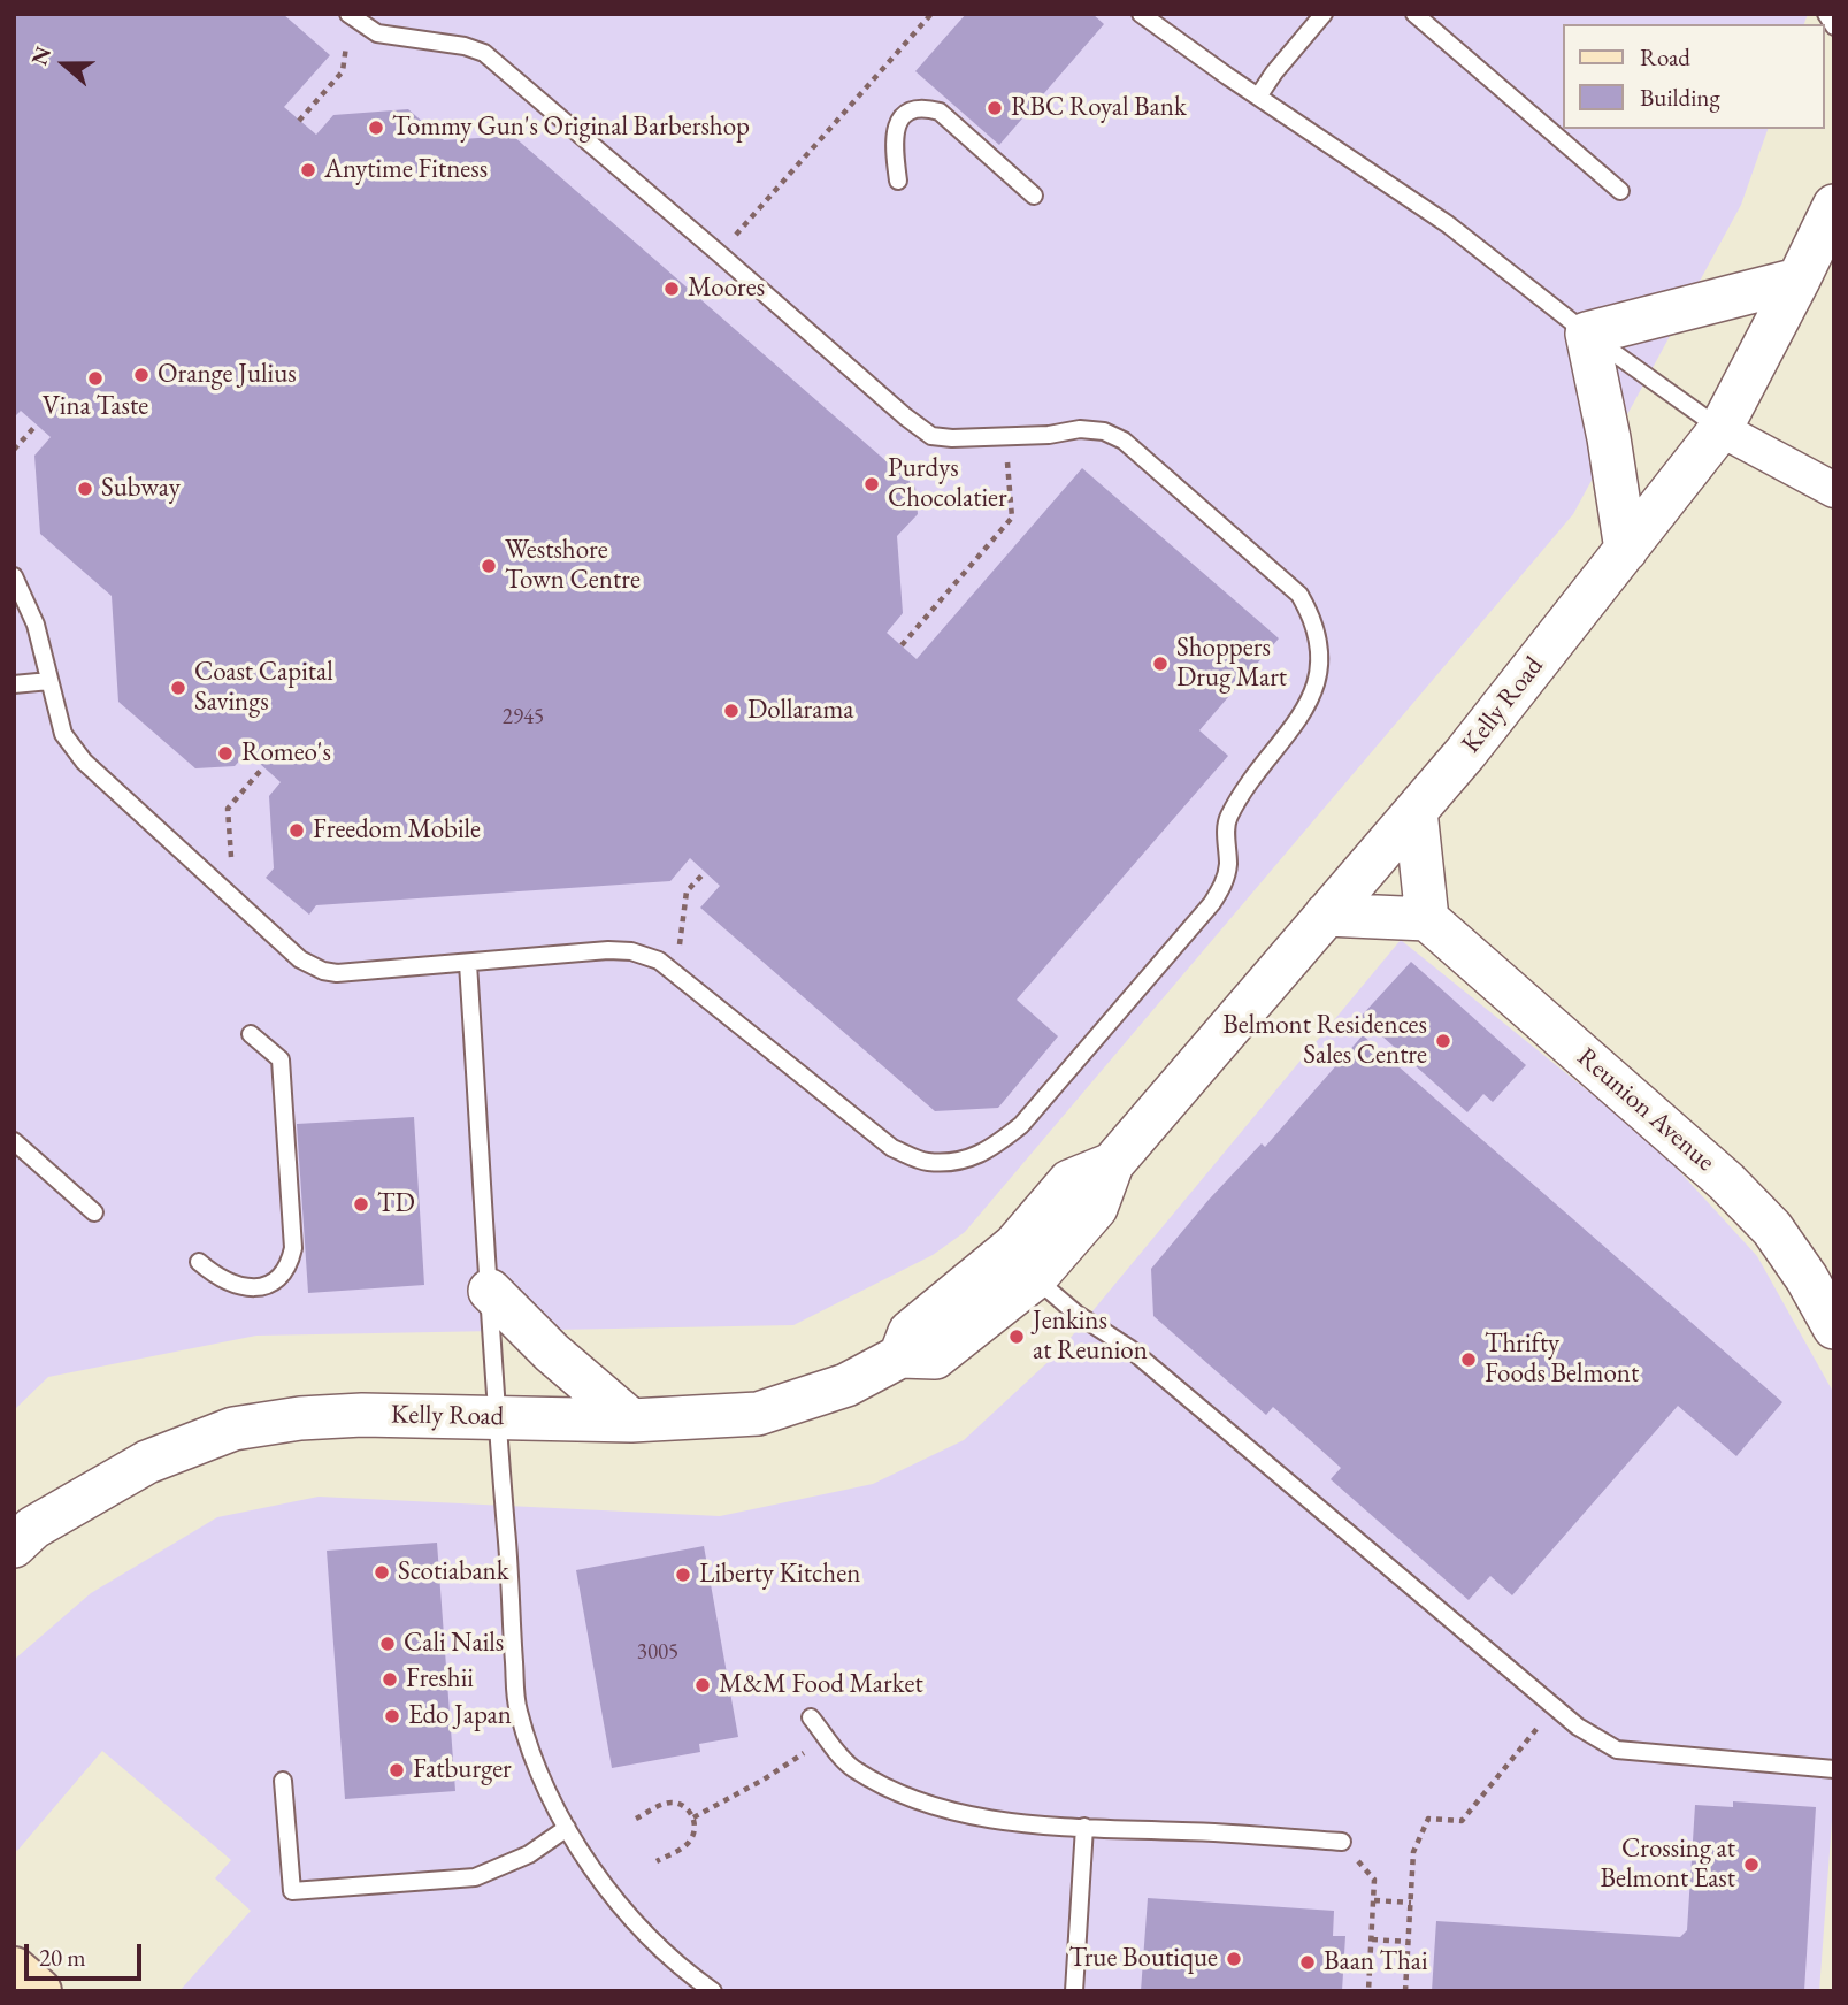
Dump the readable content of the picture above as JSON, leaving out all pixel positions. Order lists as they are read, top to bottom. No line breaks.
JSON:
{"streets":{"street":["Kelly Road","Reunion Avenue"]},"places":["RBC Royal Bank","Tommy Gun's Original Barbershop","Anytime Fitness","Moores","Orange Julius","Vina Taste","Purdys Chocolatier","Subway","Westshore Town Centre","Shoppers Drug Mart","Coast Capital Savings","Dollarama","Romeo's","Freedom Mobile","Belmont Residences Sales Centre","TD","Jenkins at Reunion","Thrifty Foods Belmont","Scotiabank","Liberty Kitchen","Cali Nails","Freshii","M&M Food Market","Edo Japan","Fatburger","Crossing at Belmont East","True Boutique","Baan Thai"],"house_numbers":["2945","3005"],"legend":["Road","Building"],"scale_bar":"20 m","north":"left"}
